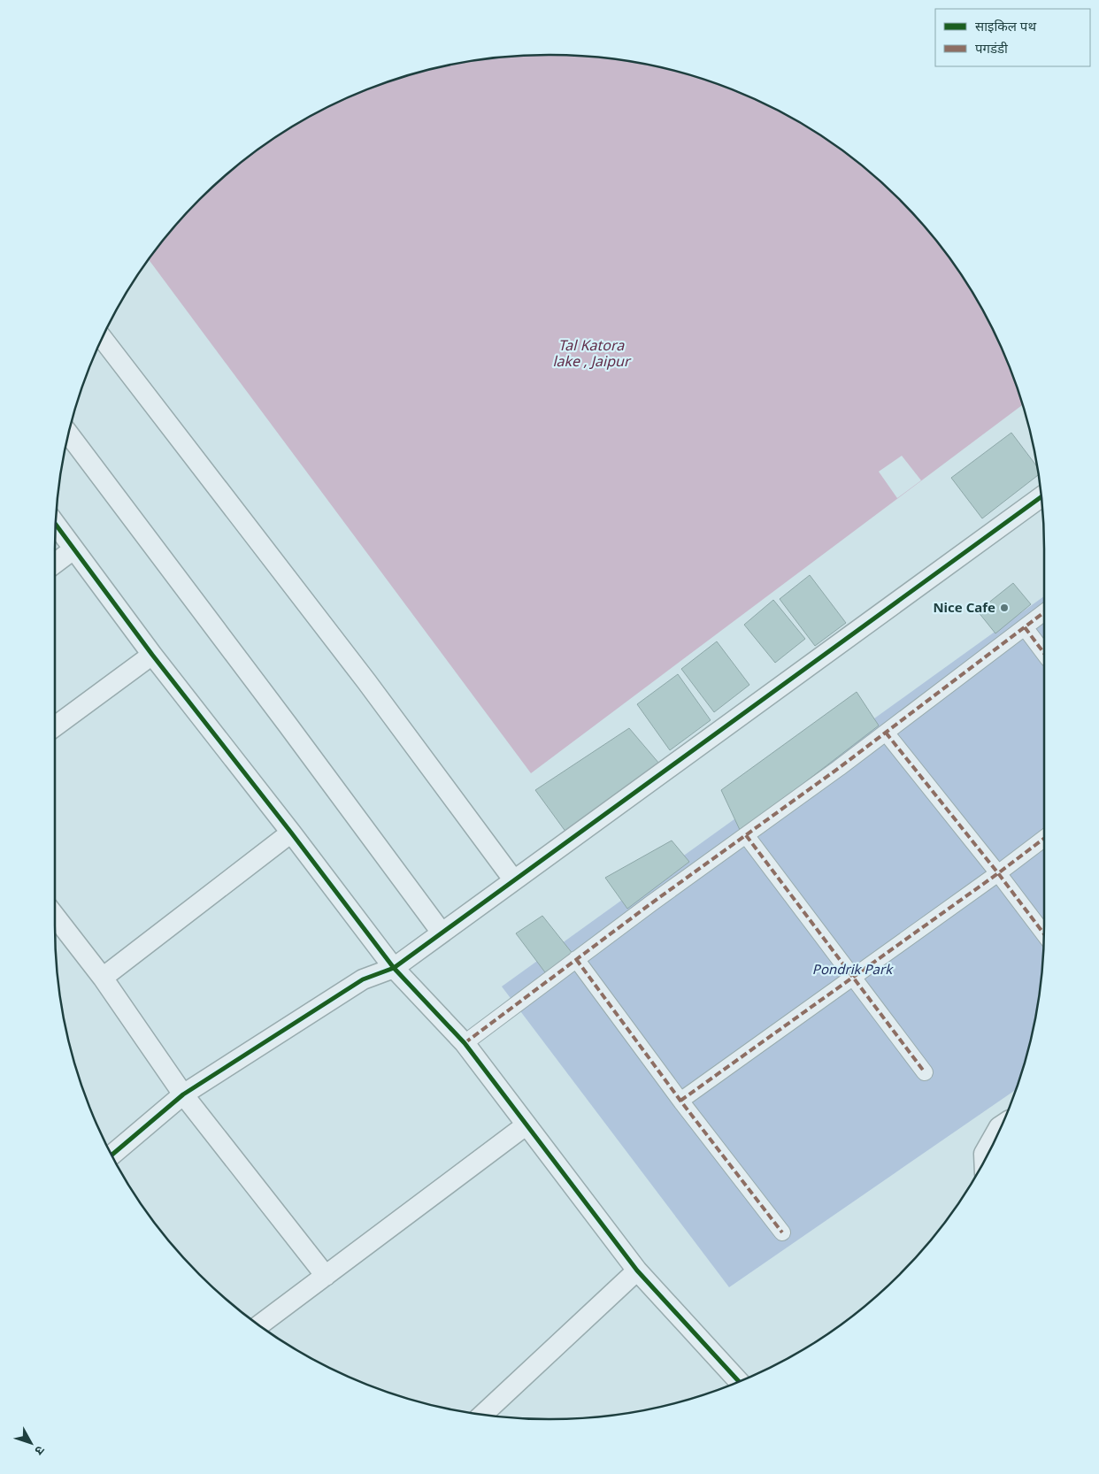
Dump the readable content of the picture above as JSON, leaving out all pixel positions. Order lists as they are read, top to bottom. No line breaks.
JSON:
{"water":["Tal Katora lake , Jaipur"],"parks":["Pondrik Park"],"places":["Nice Cafe"],"legend":["साइकिल पथ","पगडंडी"],"north":"bottom right"}
